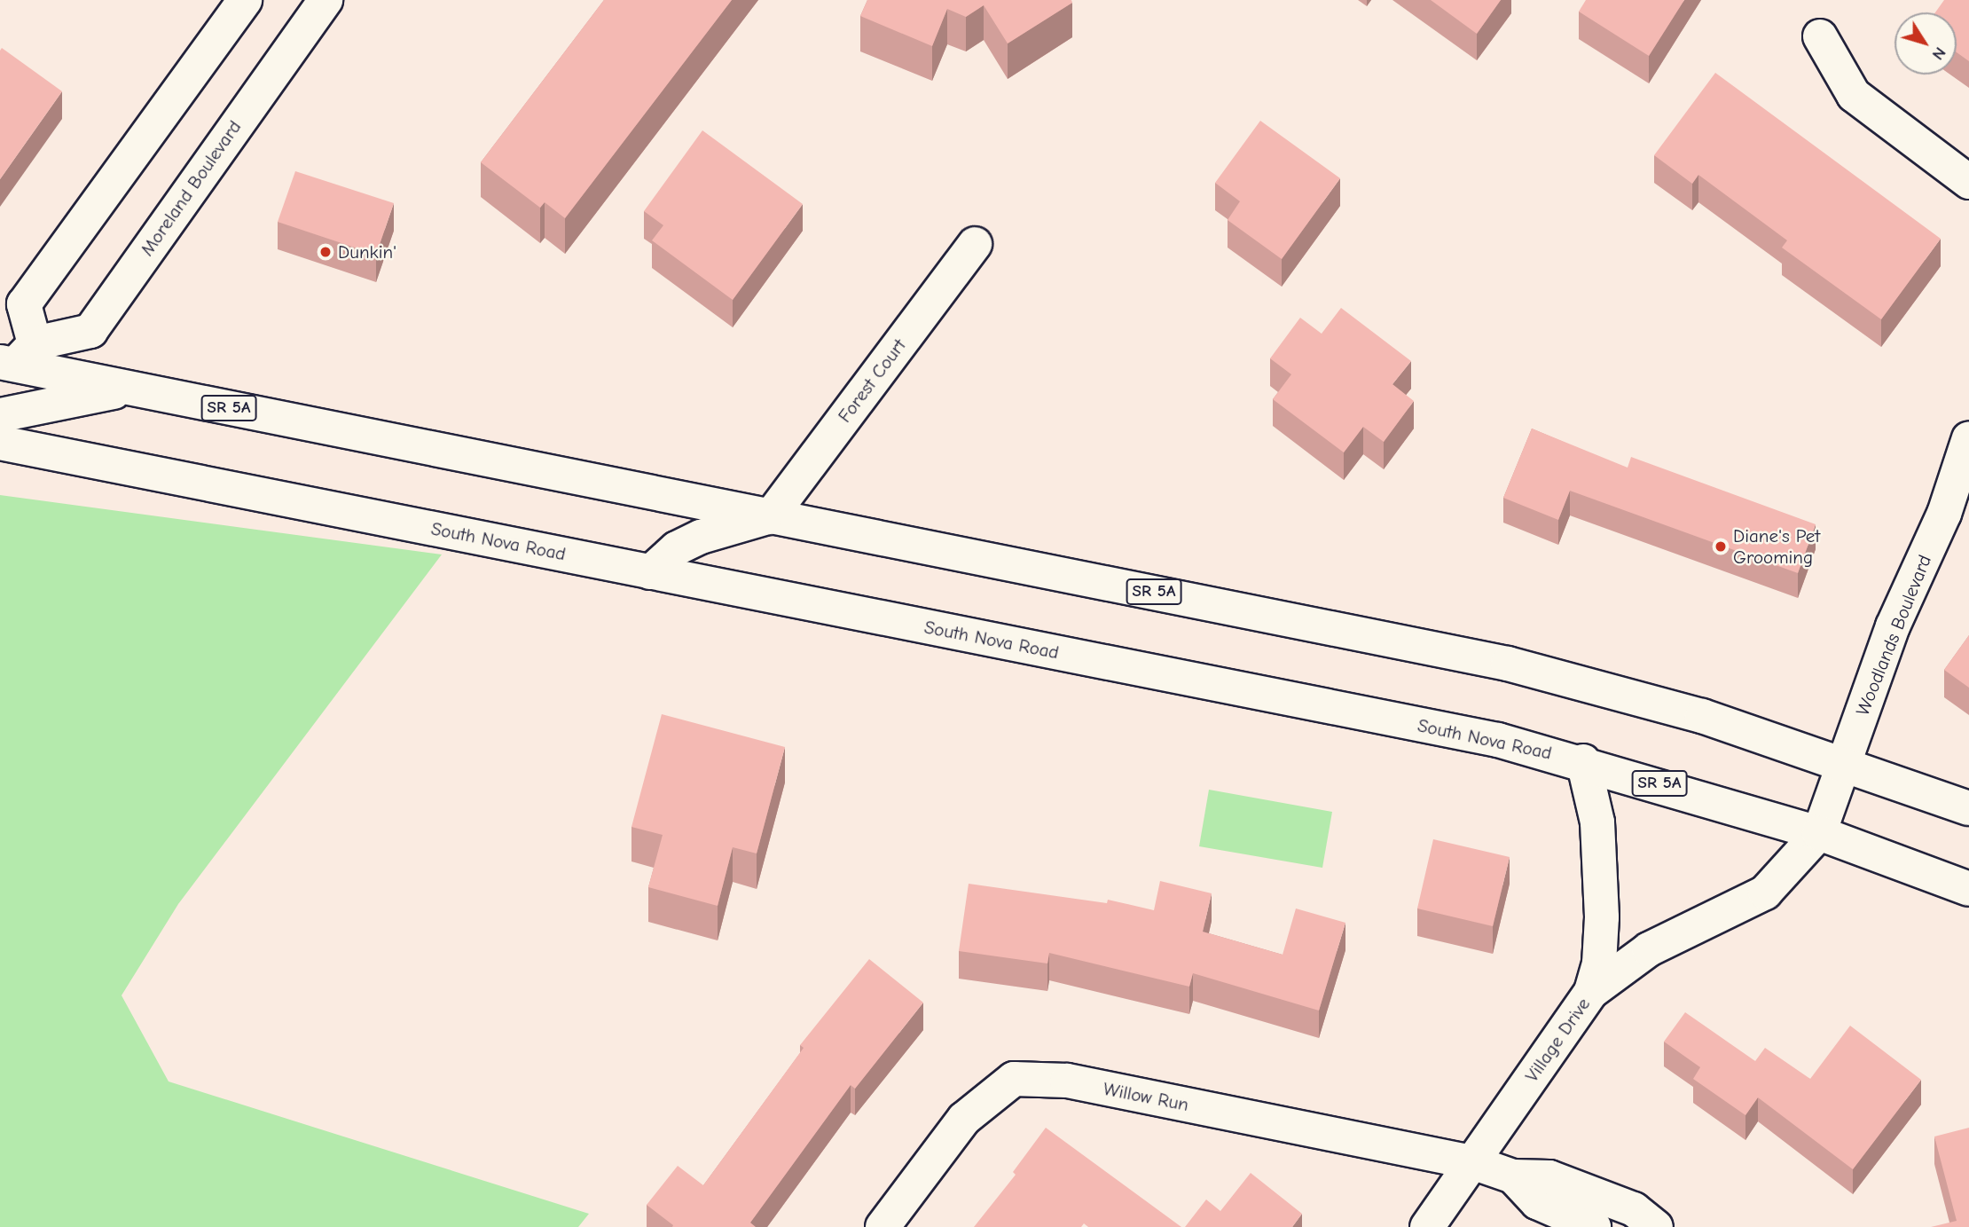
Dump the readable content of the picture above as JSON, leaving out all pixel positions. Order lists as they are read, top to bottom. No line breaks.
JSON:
{"streets":{"main road":["Moreland Boulevard","Forest Court","SR 5A","South Nova Road","Woodlands Boulevard","Village Drive","Willow Run"]},"crossings":[["Moreland Boulevard","SR 5A"],["Forest Court","SR 5A"],["SR 5A","Woodlands Boulevard"],["South Nova Road","Woodlands Boulevard"],["South Nova Road","Village Drive"],["Woodlands Boulevard","Village Drive"],["Village Drive","Willow Run"]],"places":["Dunkin'","Diane's Pet Grooming"],"north":"bottom right"}
